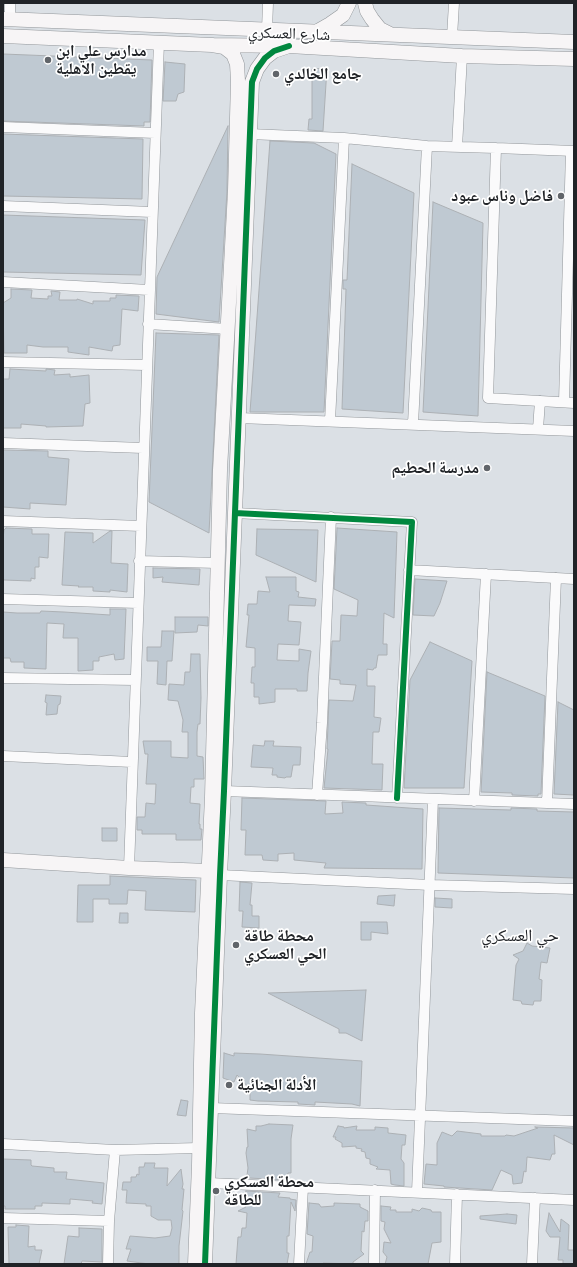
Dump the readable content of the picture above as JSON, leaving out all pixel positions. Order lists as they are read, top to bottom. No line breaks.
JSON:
{"streets":{"street":["شارع العسكري"]},"districts":["حي العسكري"],"places":["مدارس علي ابن يقطين الاهلية","جامع الخالدي","فاضل وناس عبود","مدرسة الحطيم","محطة طاقة الحي العسكري","الأدلة الجنائية","محطة العسكري للطاقه"]}
